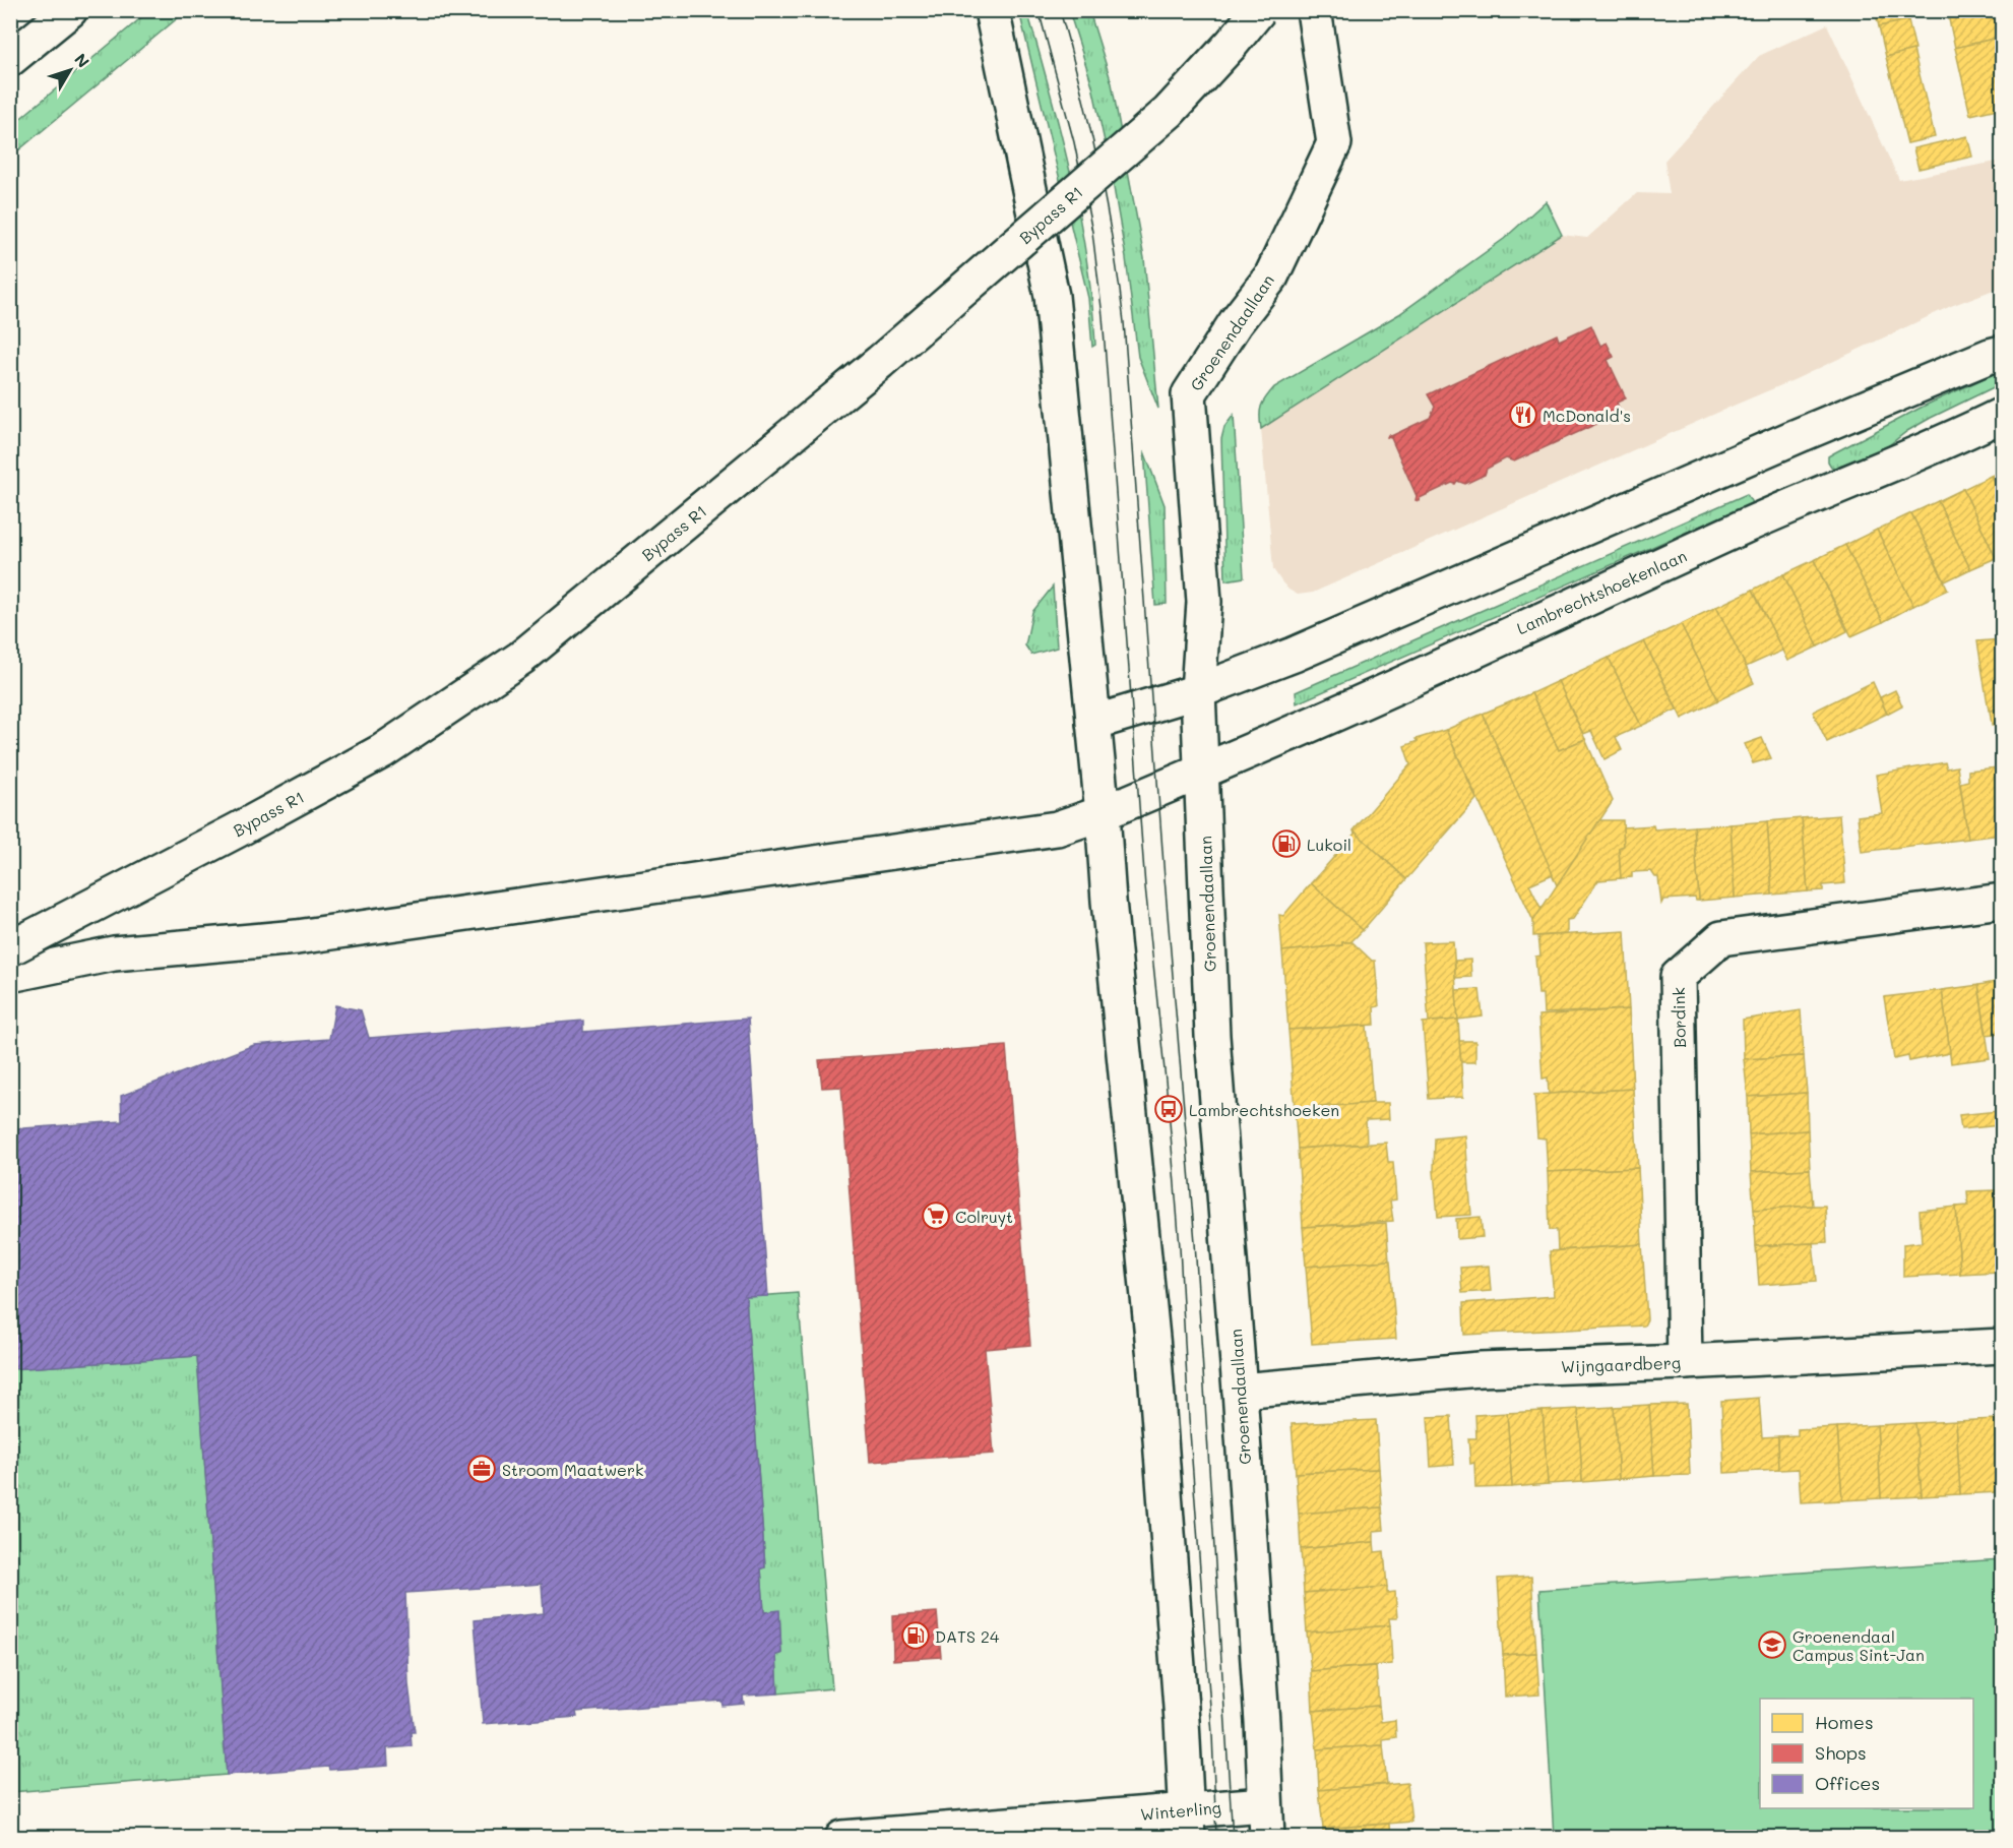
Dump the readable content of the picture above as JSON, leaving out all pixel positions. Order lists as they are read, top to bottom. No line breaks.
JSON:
{"streets":{"main road":["Bypass R1","Groenendaallaan","Lambrechtshoekenlaan","Bordink","Wijngaardberg","Winterling"]},"crossings":[["Groenendaallaan","Lambrechtshoekenlaan"],["Groenendaallaan","Wijngaardberg"],["Groenendaallaan","Winterling"],["Bordink","Wijngaardberg"]],"places":{"restaurant":["McDonald's"],"fuel station":["Lukoil","DATS 24"],"bus stop":["Lambrechtshoeken"],"supermarket":["Colruyt"],"office":["Stroom Maatwerk"],"school or university":["Groenendaal Campus Sint-Jan"]},"legend":["Homes","Shops","Offices"],"north":"top right"}
